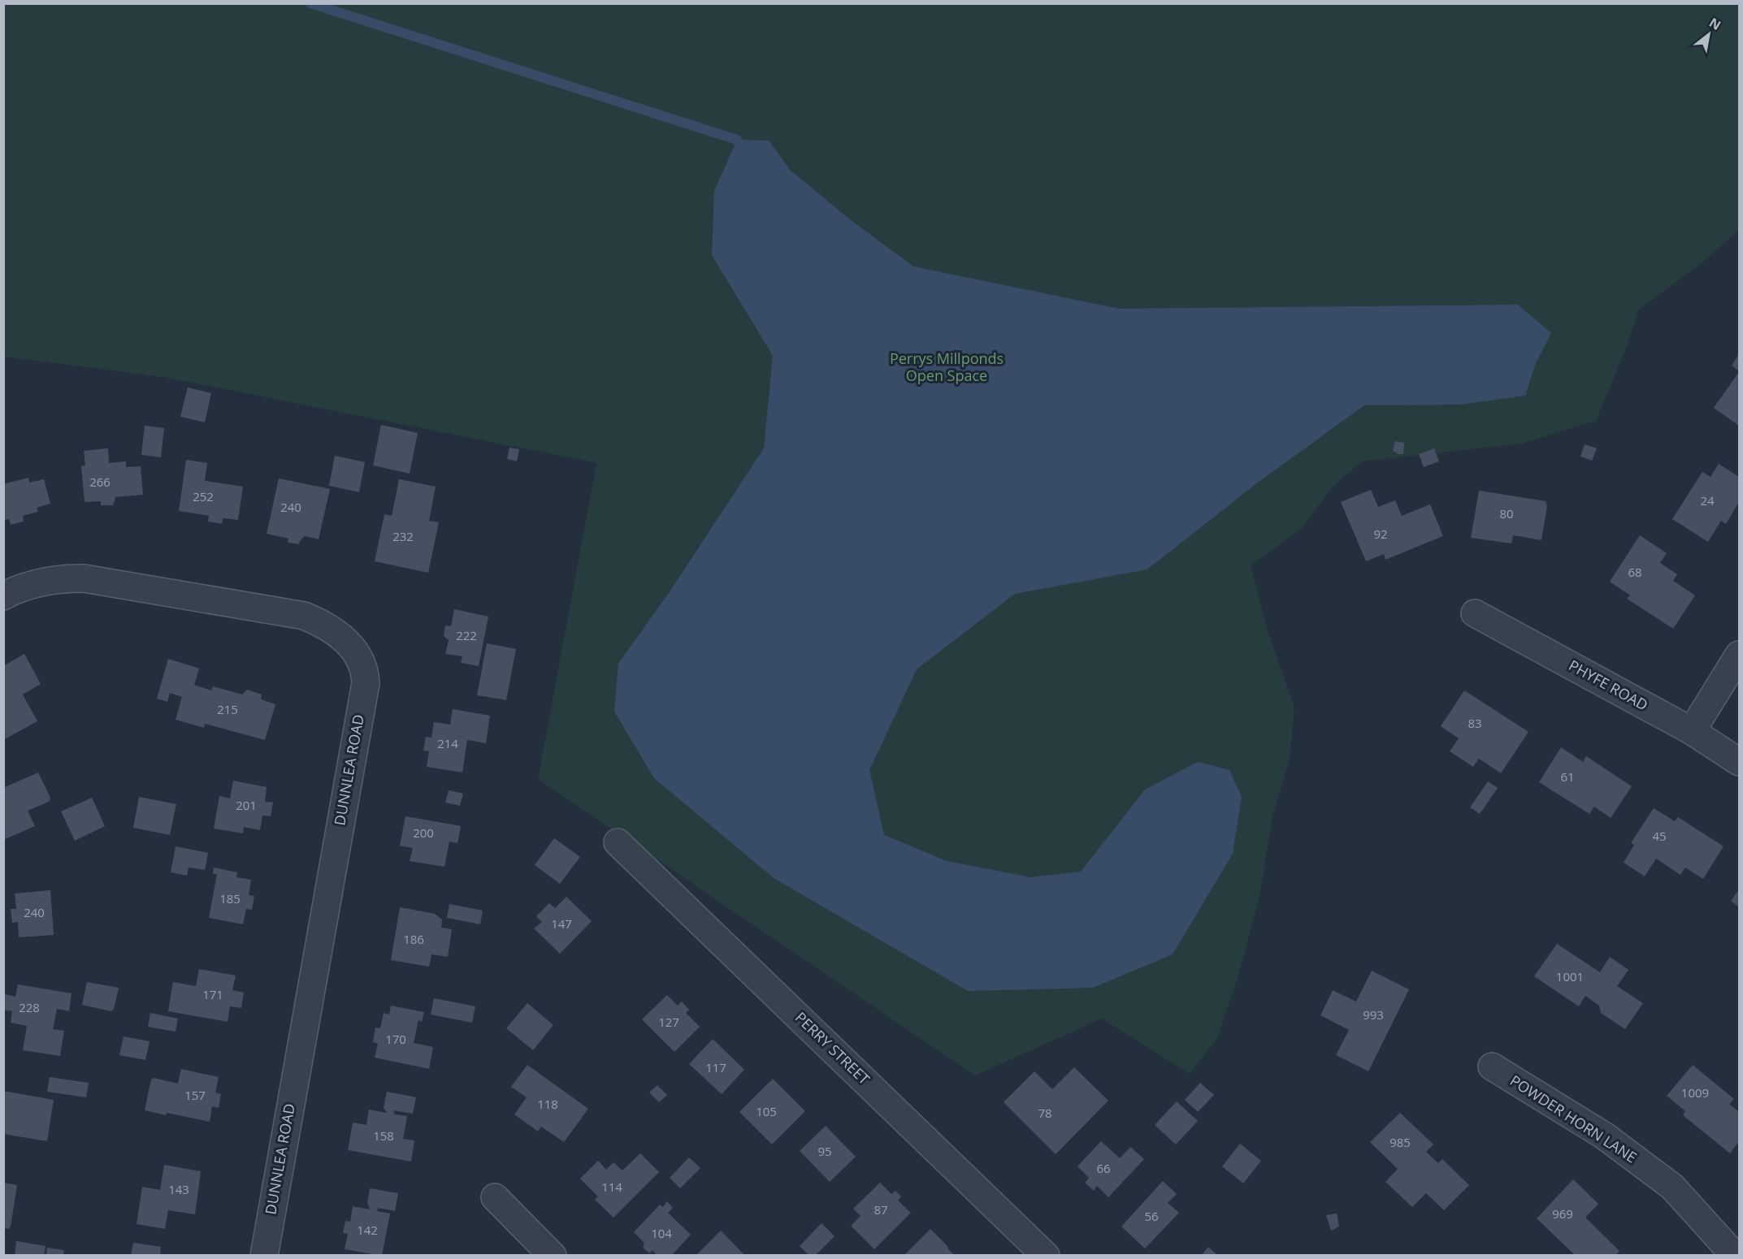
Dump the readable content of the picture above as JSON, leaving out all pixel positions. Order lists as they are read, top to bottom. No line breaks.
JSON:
{"streets":{"street":["PHYFE ROAD","DUNNLEA ROAD","PERRY STREET","POWDER HORN LANE"]},"parks":["Perrys Millponds Open Space"],"house_numbers":["266","252","24","240","80","92","232","68","222","215","83","214","61","201","200","45","185","240","147","186","1001","171","228","993","127","170","117","1009","157","118","105","78","158","985","95","66","114","143","87","969","56","142","104"],"north":"top right"}
